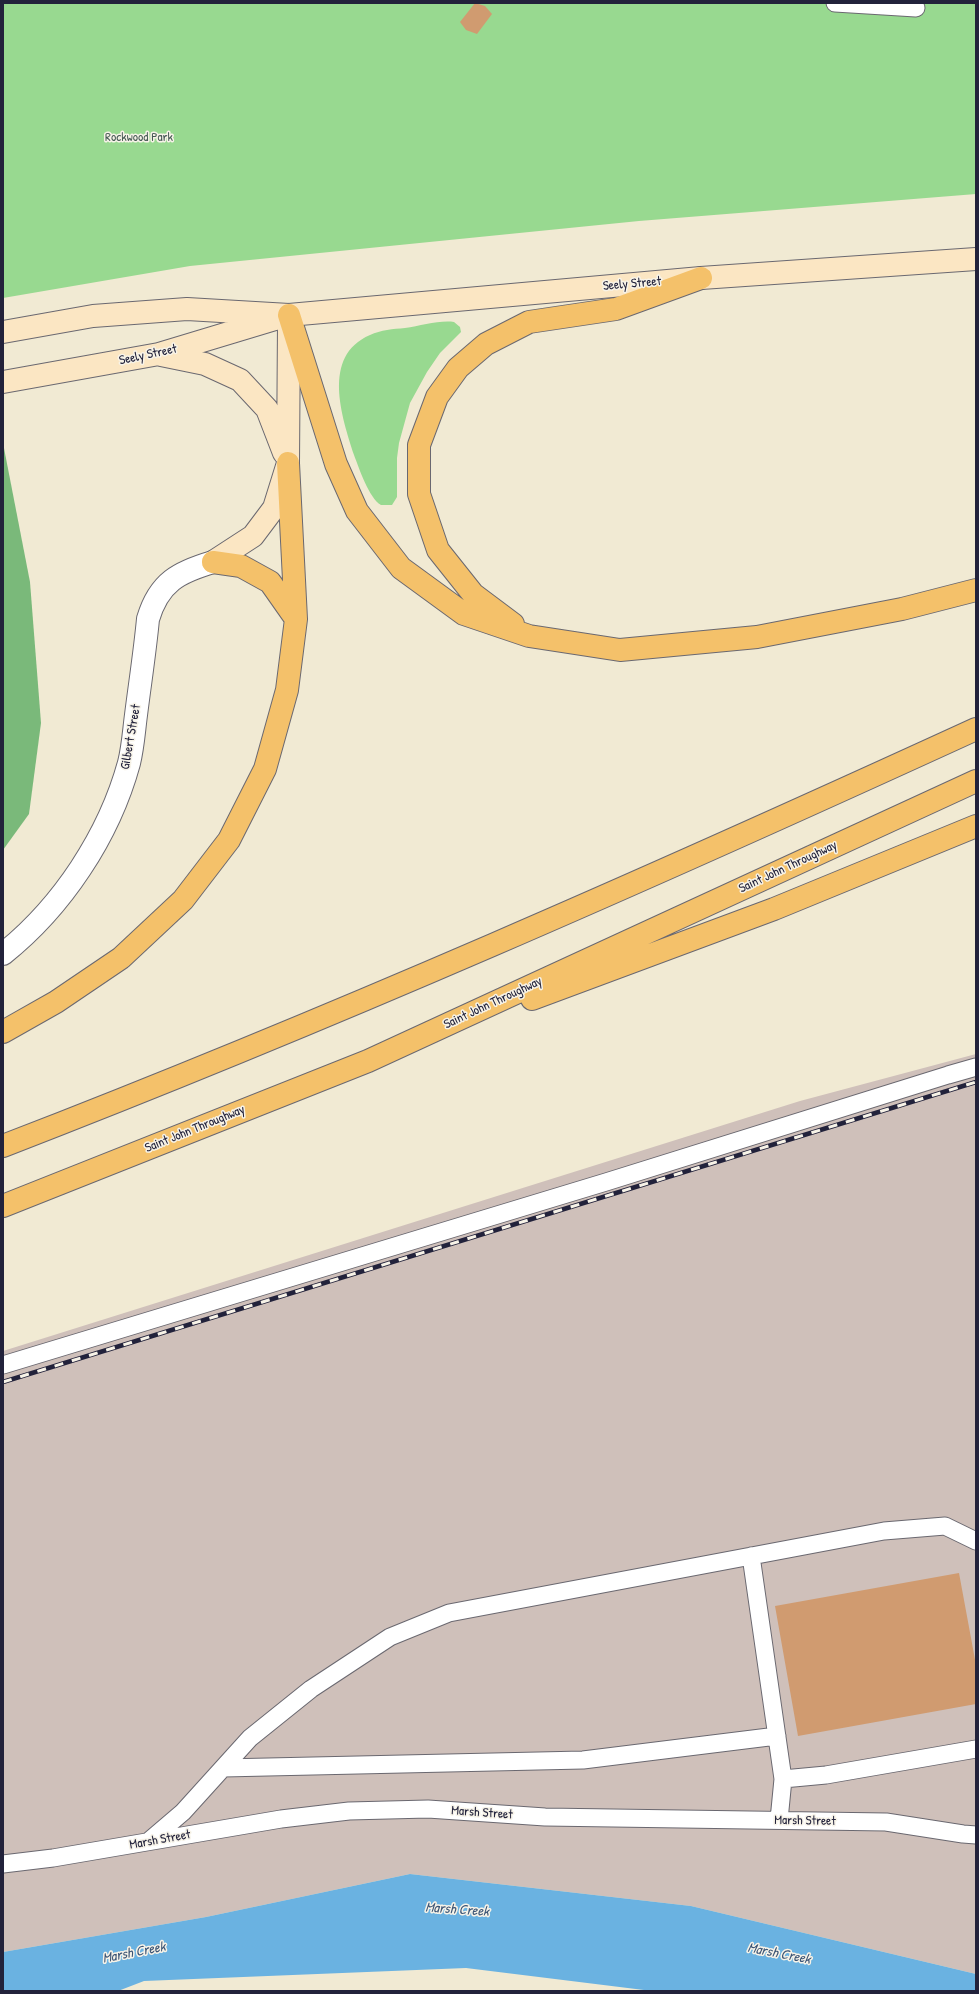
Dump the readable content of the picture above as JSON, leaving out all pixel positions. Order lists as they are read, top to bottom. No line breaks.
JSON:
{"streets":{"highway":["Saint John Throughway"],"main road":["Seely Street"],"street":["Gilbert Street"],"lane":["Marsh Street"]},"water":["Marsh Creek"],"parks":["Rockwood Park"]}
